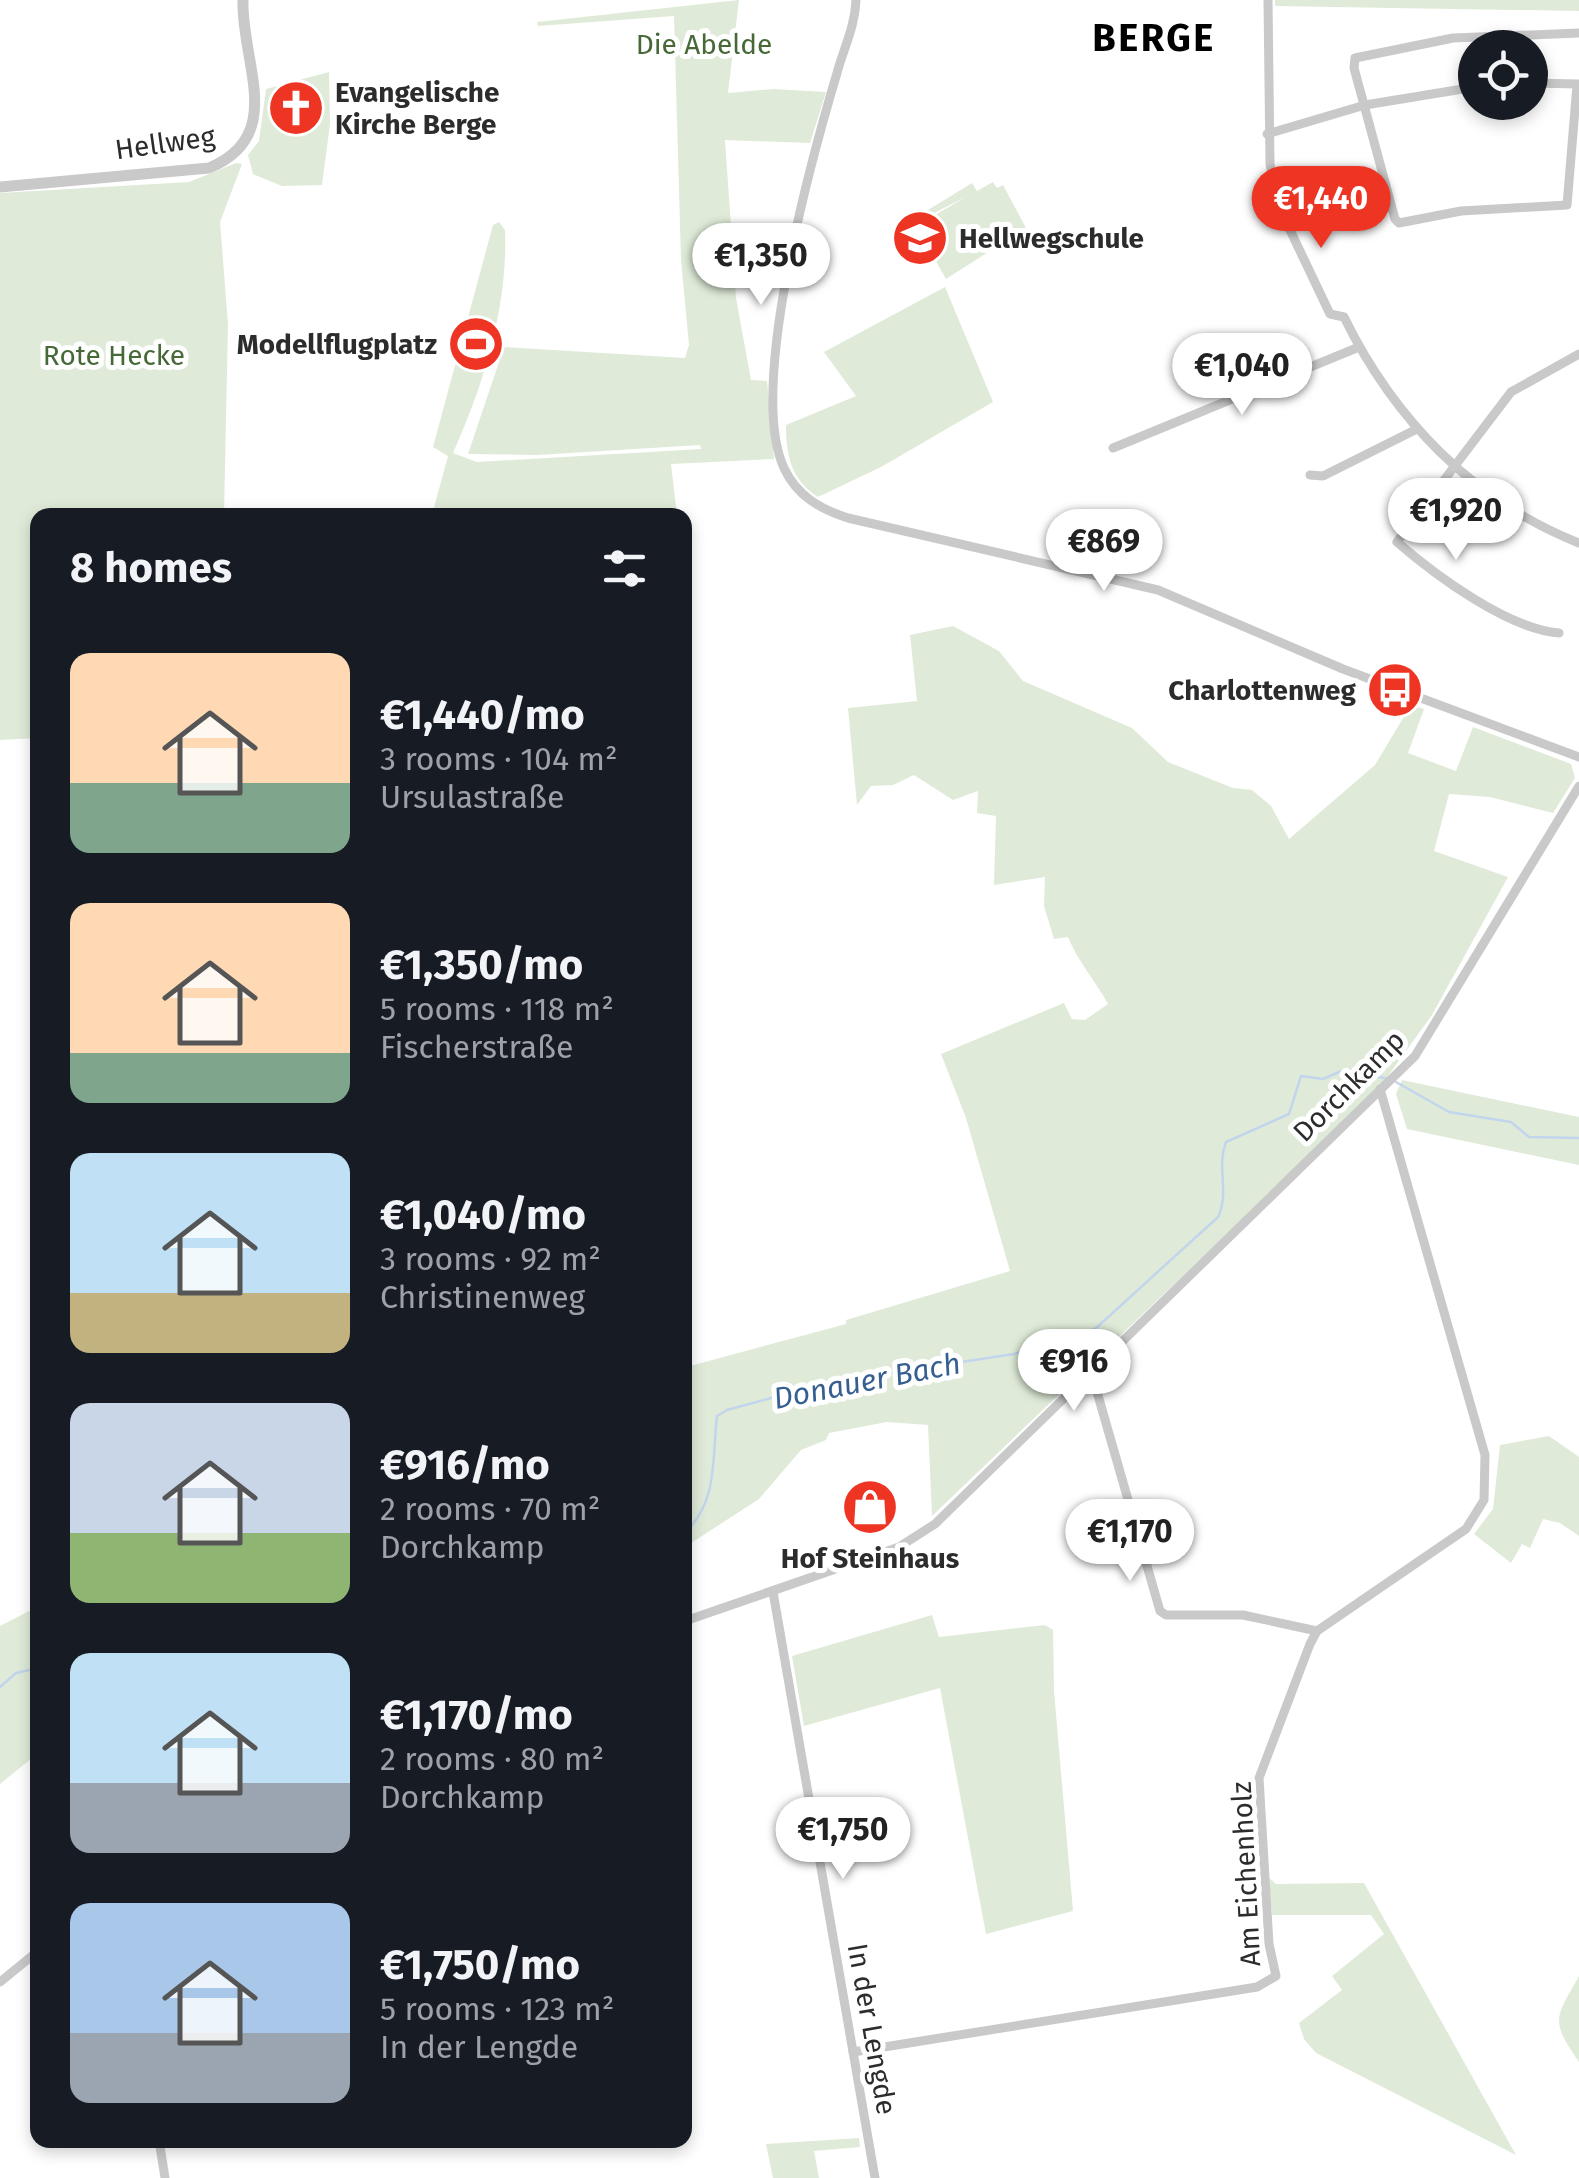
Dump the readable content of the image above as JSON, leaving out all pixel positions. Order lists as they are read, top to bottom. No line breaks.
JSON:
{"streets":{"street":["Hellweg","Dorchkamp","Am Eichenholz","In der Lengde"]},"crossings":[["Dorchkamp","In der Lengde"],["Am Eichenholz","In der Lengde"]],"districts":["BERGE"],"water":["Donauer Bach"],"parks":["Die Abelde","Rote Hecke"],"places":{"church":["Evangelische Kirche Berge"],"school or university":["Hellwegschule"],"sports":["Modellflugplatz"],"bus stop":["Charlottenweg"],"shop":["Hof Steinhaus"]},"page":{"price":["€1,440","€1,350","€1,040","€1,920","€869","€916","€1,170","€1,750"],"heading":"8 homes","list":[{"name":"€1,440/mo","note":"3 rooms · 104 m² · Ursulastraße"},{"name":"€1,350/mo","note":"5 rooms · 118 m² · Fischerstraße"},{"name":"€1,040/mo","note":"3 rooms · 92 m² · Christinenweg"},{"name":"€916/mo","note":"2 rooms · 70 m² · Dorchkamp"},{"name":"€1,170/mo","note":"2 rooms · 80 m² · Dorchkamp"},{"name":"€1,750/mo","note":"5 rooms · 123 m² · In der Lengde"}]}}
